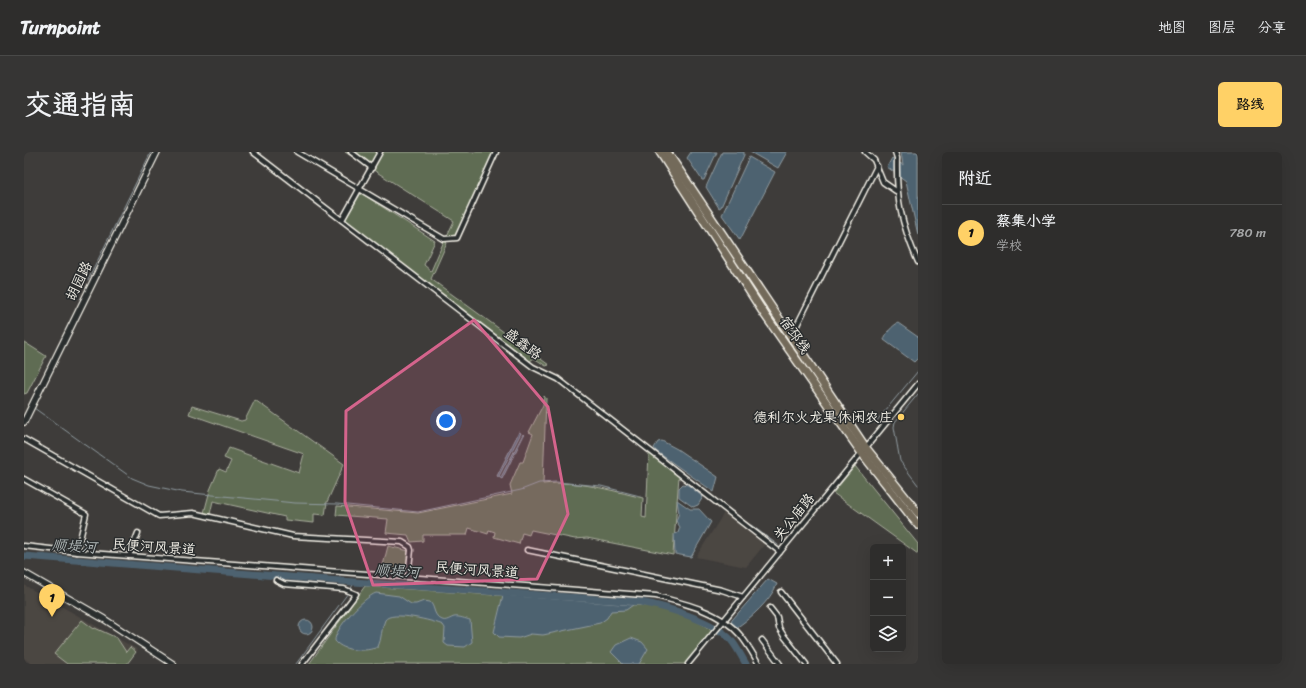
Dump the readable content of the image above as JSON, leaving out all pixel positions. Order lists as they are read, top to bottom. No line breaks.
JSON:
{"streets":{"main road":["宿邳线"],"street":["胡园路","盛鑫路","关公庙路","民便河风景道"]},"crossings":[["宿邳线","关公庙路"],["盛鑫路","关公庙路"],["关公庙路","民便河风景道"]],"water":["顺堤河"],"places":["德利尔火龙果休闲农庄"],"page":{"header":"Turnpoint","nav":["地图","图层","分享"],"title":"交通指南","buttons":"路线","heading":"附近","list":[{"mark":"1","name":"蔡集小学","note":"学校","value":"780 m"}],"map_buttons":["+","−"],"pins":"1"}}
